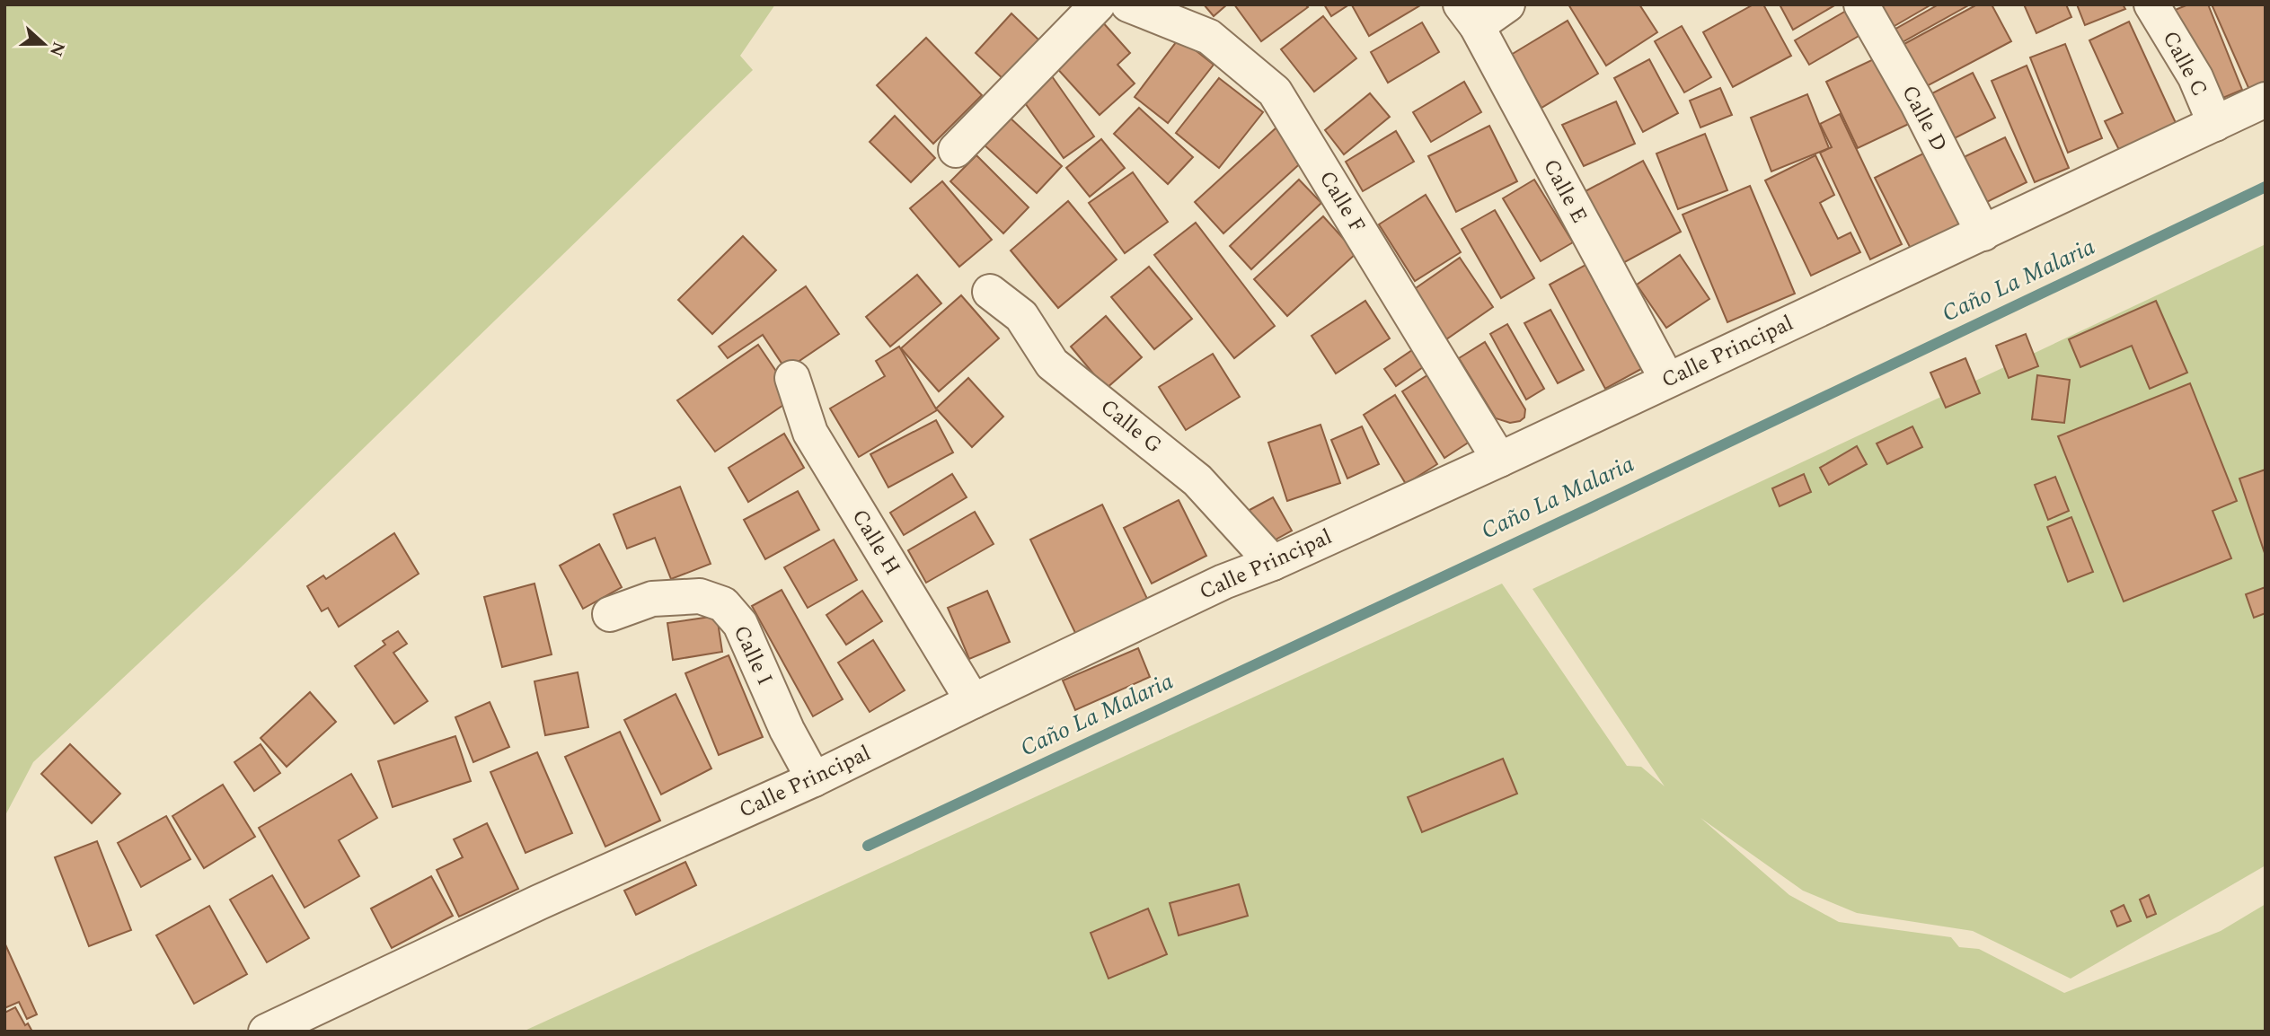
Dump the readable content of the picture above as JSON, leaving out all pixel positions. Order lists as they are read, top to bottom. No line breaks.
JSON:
{"streets":{"street":["Calle C","Calle D","Calle E","Calle F","Calle Principal","Calle G","Calle H","Calle I"]},"crossings":[["Calle C","Calle Principal"],["Calle D","Calle Principal"],["Calle E","Calle Principal"],["Calle F","Calle Principal"],["Calle Principal","Calle G"],["Calle Principal","Calle H"],["Calle Principal","Calle I"]],"water":["Caño La Malaria"],"north":"right"}
